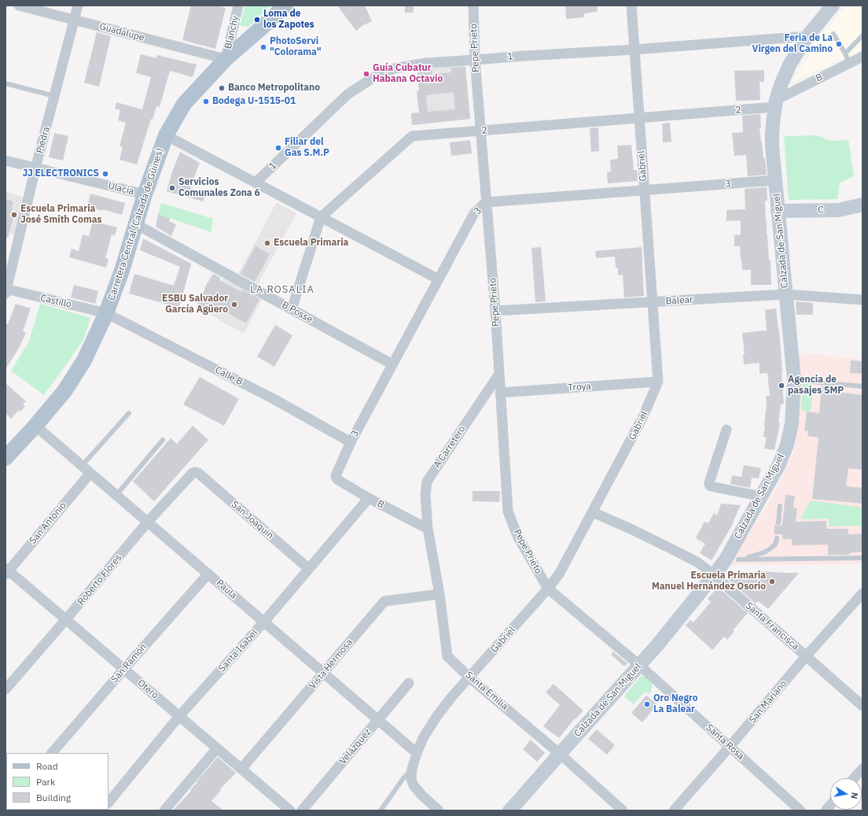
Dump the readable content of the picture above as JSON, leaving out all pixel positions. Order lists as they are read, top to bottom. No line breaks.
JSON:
{"streets":{"main road":["C","Carretera Central (Calzada de Güines)","Calzada de San Miguel"],"street":["Guadalupe","Blanchy","Pepe Prieto","1","B","2","Piedra","Gabriel","3","Ulacia","Balear","Castillo","B Posse","Calle B","Troya","A Carretero","San Joaquin","San Antonio","Roberto Flores","Paula","Santa Francisca","Santa Isabel","San Ramón","Vista Hermosa","Otero","Santa Emilia","San Mariano","Santa Rosa","Velázquez"]},"crossings":[["Guadalupe","Blanchy"],["Guadalupe","Piedra"],["Guadalupe","Carretera Central (Calzada de Güines)"],["Blanchy","Carretera Central (Calzada de Güines)"],["Pepe Prieto","1"],["Pepe Prieto","2"],["Pepe Prieto","Gabriel"],["Pepe Prieto","3"],["Pepe Prieto","Balear"],["Pepe Prieto","Troya"],["Pepe Prieto","A Carretero"],["Pepe Prieto","Santa Rosa"],["1","Gabriel"],["1","Calzada de San Miguel"],["B","2"],["B","3"],["B","Calzada de San Miguel"],["B","A Carretero"],["B","Santa Isabel"],["B","Santa Emilia"],["2","Gabriel"],["2","Calzada de San Miguel"],["Piedra","Ulacia"],["Piedra","Castillo"],["Gabriel","3"],["Gabriel","Balear"],["Gabriel","Troya"],["Gabriel","Paula"],["Gabriel","Santa Francisca"],["Gabriel","Santa Emilia"],["Gabriel","Santa Rosa"],["3","Calzada de San Miguel"],["3","B Posse"],["3","Calle B"],["Ulacia","Carretera Central (Calzada de Güines)"],["C","Calzada de San Miguel"],["Carretera Central (Calzada de Güines)","Castillo"],["Carretera Central (Calzada de Güines)","B Posse"],["Carretera Central (Calzada de Güines)","Calle B"],["Carretera Central (Calzada de Güines)","Paula"],["Calzada de San Miguel","Balear"],["Calzada de San Miguel","Santa Francisca"],["Calzada de San Miguel","Santa Emilia"],["Calzada de San Miguel","Santa Rosa"],["Castillo","Calle B"],["A Carretero","Santa Emilia"],["San Joaquin","Roberto Flores"],["San Joaquin","Santa Isabel"],["San Antonio","Paula"],["San Antonio","Otero"],["Roberto Flores","Paula"],["Roberto Flores","Otero"],["Paula","Santa Isabel"],["Paula","San Ramón"],["Paula","Vista Hermosa"],["Paula","Velázquez"],["Santa Francisca","San Mariano"],["Santa Isabel","Otero"],["San Ramón","Otero"],["Vista Hermosa","Otero"],["Vista Hermosa","Santa Emilia"],["San Mariano","Santa Rosa"]],"districts":["LA ROSALIA"],"places":["Loma de los Zapotes","Feria de La Virgen del Camino","PhotoServi \"Colorama\"","Guía Cubatur Habana Octavio","Banco Metropolitano","Bodega U-1515-01","Filiar del Gas S.M.P","JJ ELECTRONICS","Servicios Comunales Zona 6","Escuela Primaria José Smith Comas","Escuela Primaria","ESBU Salvador García Agüero","Agencia de pasajes SMP","Escuela Primaria Manuel Hernández Osorio","Oro Negro La Balear"],"legend":["Road","Park","Building"],"north":"right"}
